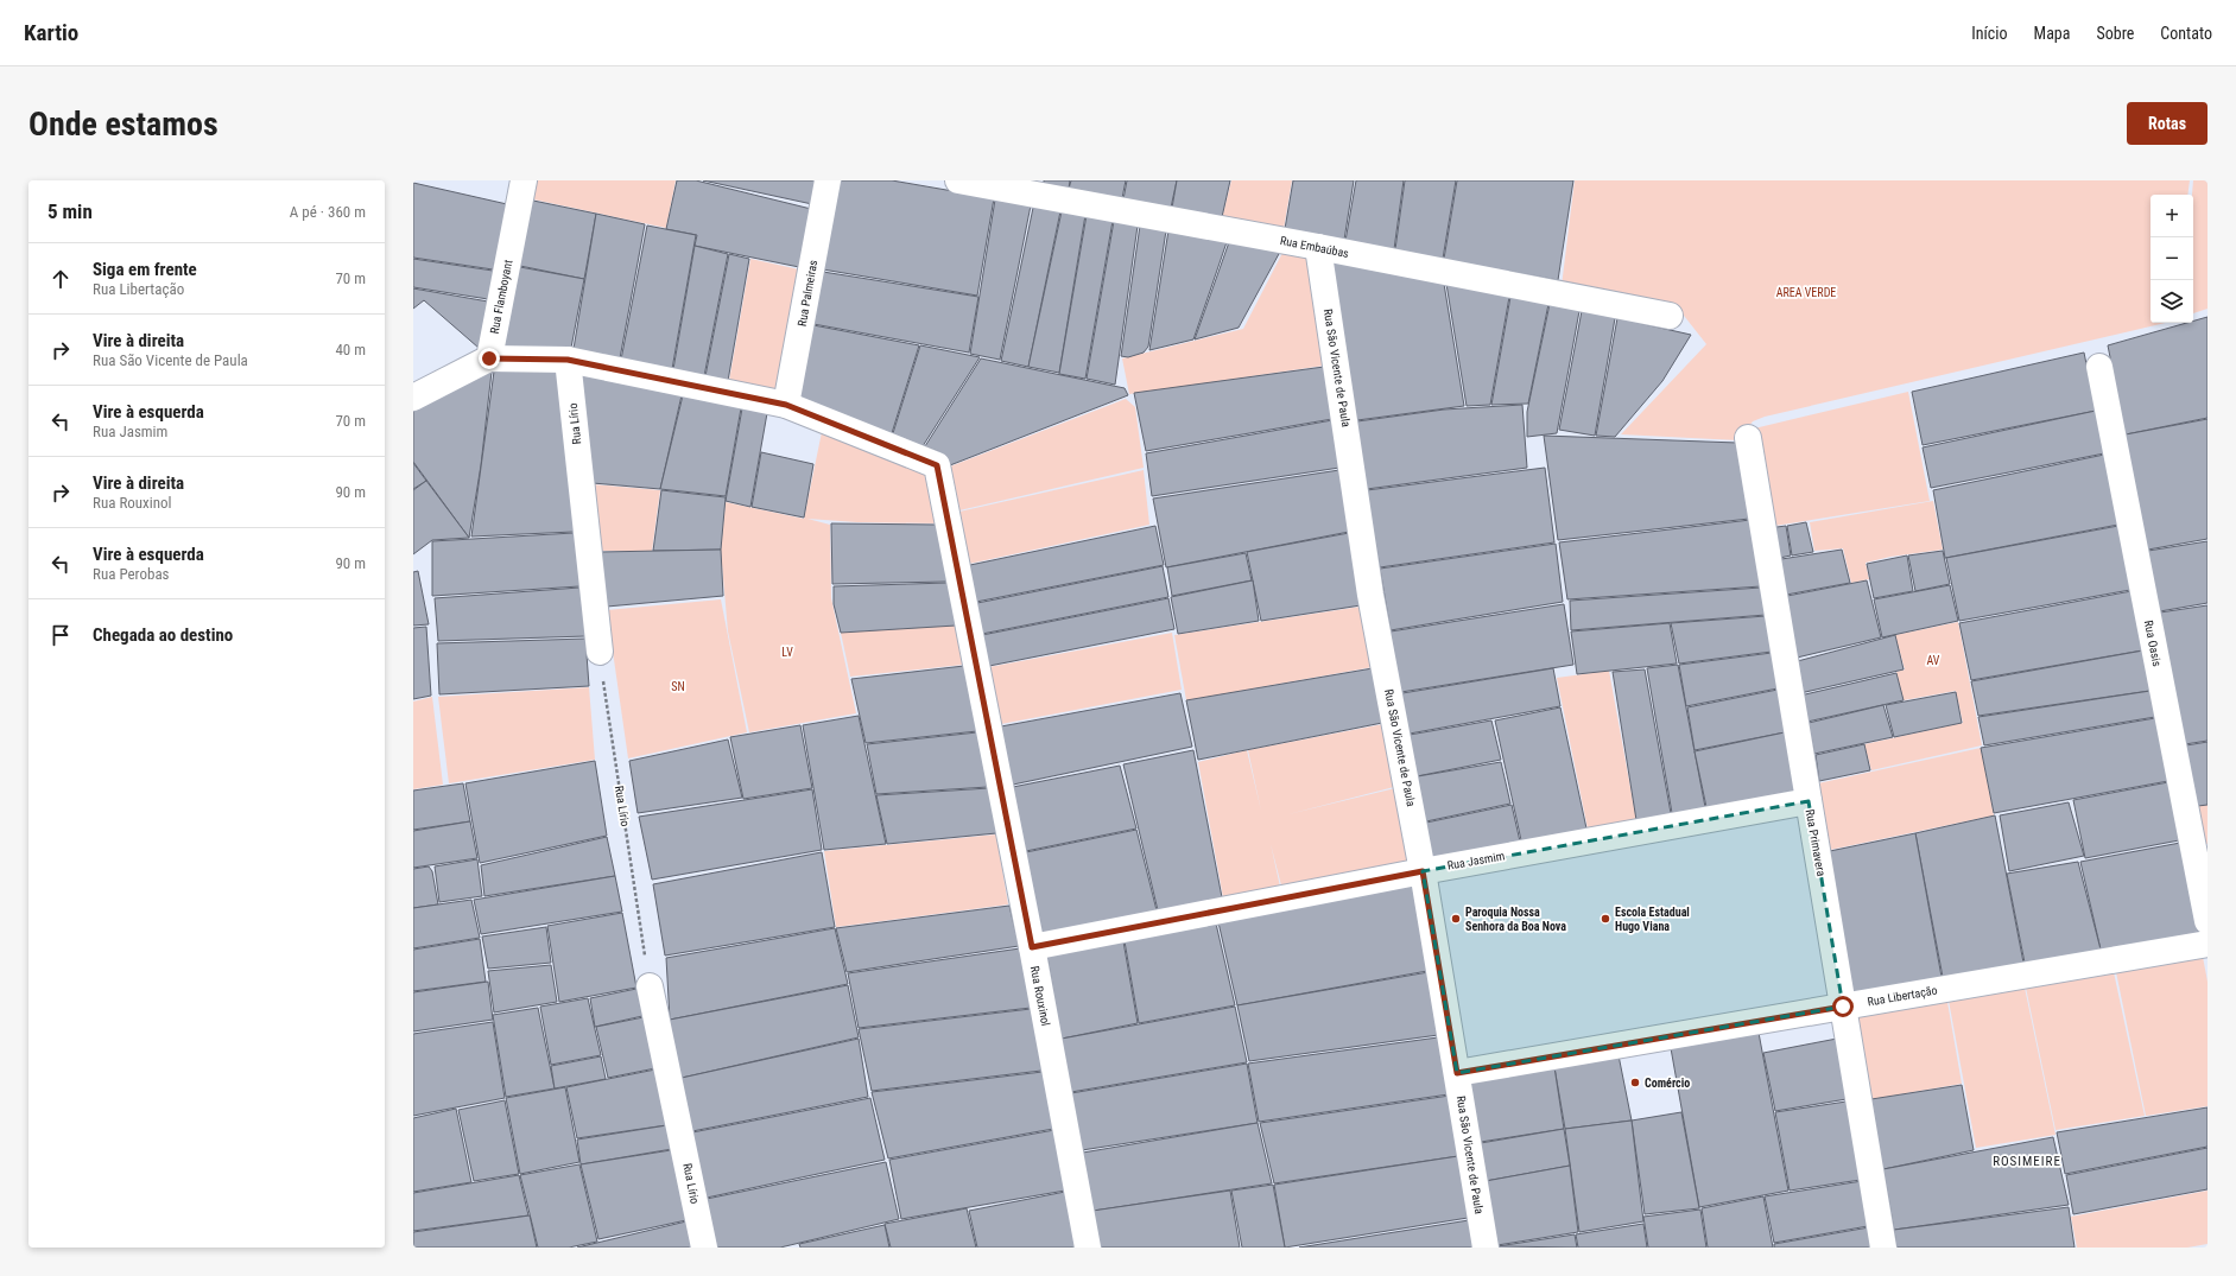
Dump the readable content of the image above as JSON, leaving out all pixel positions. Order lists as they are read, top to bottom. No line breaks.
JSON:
{"streets":{"street":["Rua Embaúbas","Rua Palmeiras","Rua Flamboyant","Rua São Vicente de Paula","Rua Lírio","Rua Oasis","Rua Primavera","Rua Jasmim","Rua Rouxinol","Rua Libertação"]},"crossings":[["Rua Embaúbas","Rua São Vicente de Paula"],["Rua Palmeiras","Rua Rouxinol"],["Rua São Vicente de Paula","Rua Jasmim"],["Rua São Vicente de Paula","Rua Libertação"],["Rua Primavera","Rua Jasmim"],["Rua Primavera","Rua Libertação"],["Rua Jasmim","Rua Rouxinol"]],"districts":["ROSIMEIRE"],"parks":["AREA VERDE","LV","AV","SN"],"places":["Paroquia Nossa Senhora da Boa Nova","Escola Estadual Hugo Viana","Comércio"],"page":{"header":"Kartio","nav":["Início","Mapa","Sobre","Contato"],"buttons":"Rotas","title":"Onde estamos","heading":["5 min","A pé · 360 m"],"map_buttons":["+","−"],"list":[["Siga em frente","Rua Libertação","70 m"],["Vire à direita","Rua São Vicente de Paula","40 m"],["Vire à esquerda","Rua Jasmim","70 m"],["Vire à direita","Rua Rouxinol","90 m"],["Vire à esquerda","Rua Perobas","90 m"],"Chegada ao destino"]}}
